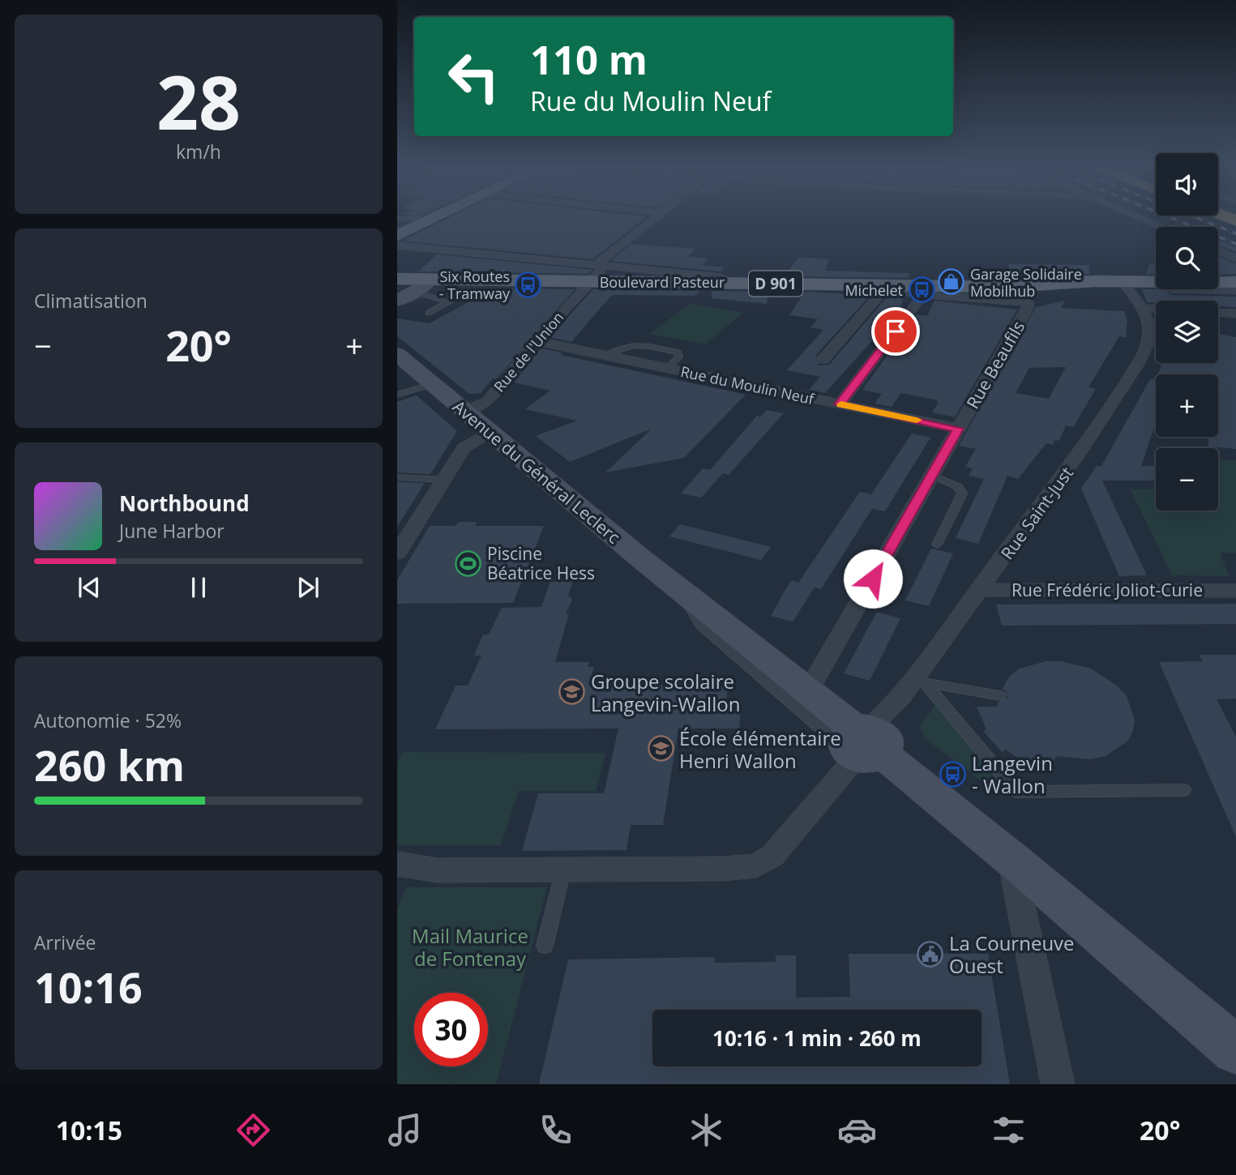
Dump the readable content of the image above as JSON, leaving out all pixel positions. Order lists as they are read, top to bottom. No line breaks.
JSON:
{"streets":{"main road":["Boulevard Pasteur","D 901","Avenue du Général Leclerc"],"street":["Rue de l'Union","Rue Beaufils","Rue du Moulin Neuf","Rue Saint-Just","Rue Frédéric Joliot-Curie"]},"crossings":[["Boulevard Pasteur","Rue de l'Union"],["Boulevard Pasteur","Rue Saint-Just"],["Rue de l'Union","Rue du Moulin Neuf"],["Rue de l'Union","Avenue du Général Leclerc"],["Rue Beaufils","Rue du Moulin Neuf"],["Rue Beaufils","Avenue du Général Leclerc"],["Avenue du Général Leclerc","Rue Saint-Just"],["Rue Saint-Just","Rue Frédéric Joliot-Curie"]],"parks":["Mail Maurice de Fontenay"],"places":{"shop":["Garage Solidaire Mobilhub"],"bus stop":["Six Routes - Tramway","Michelet","Langevin - Wallon"],"sports":["Piscine Béatrice Hess"],"school or university":["Groupe scolaire Langevin-Wallon","École élémentaire Henri Wallon"],"public building":["La Courneuve Ouest"]},"page":{"tile":[["28","km/h"],"Climatisation",["Autonomie · 52%","260 km"],["Arrivée","10:16"]],"turn":["110 m","Rue du Moulin Neuf"],"map_buttons":["+","−"],"heat":["−","20°","+"],"song":["Northbound","June Harbor"],"limit":"30","trip":"10:16 · 1 min · 260 m","tabs":["10:15","20°"]}}
